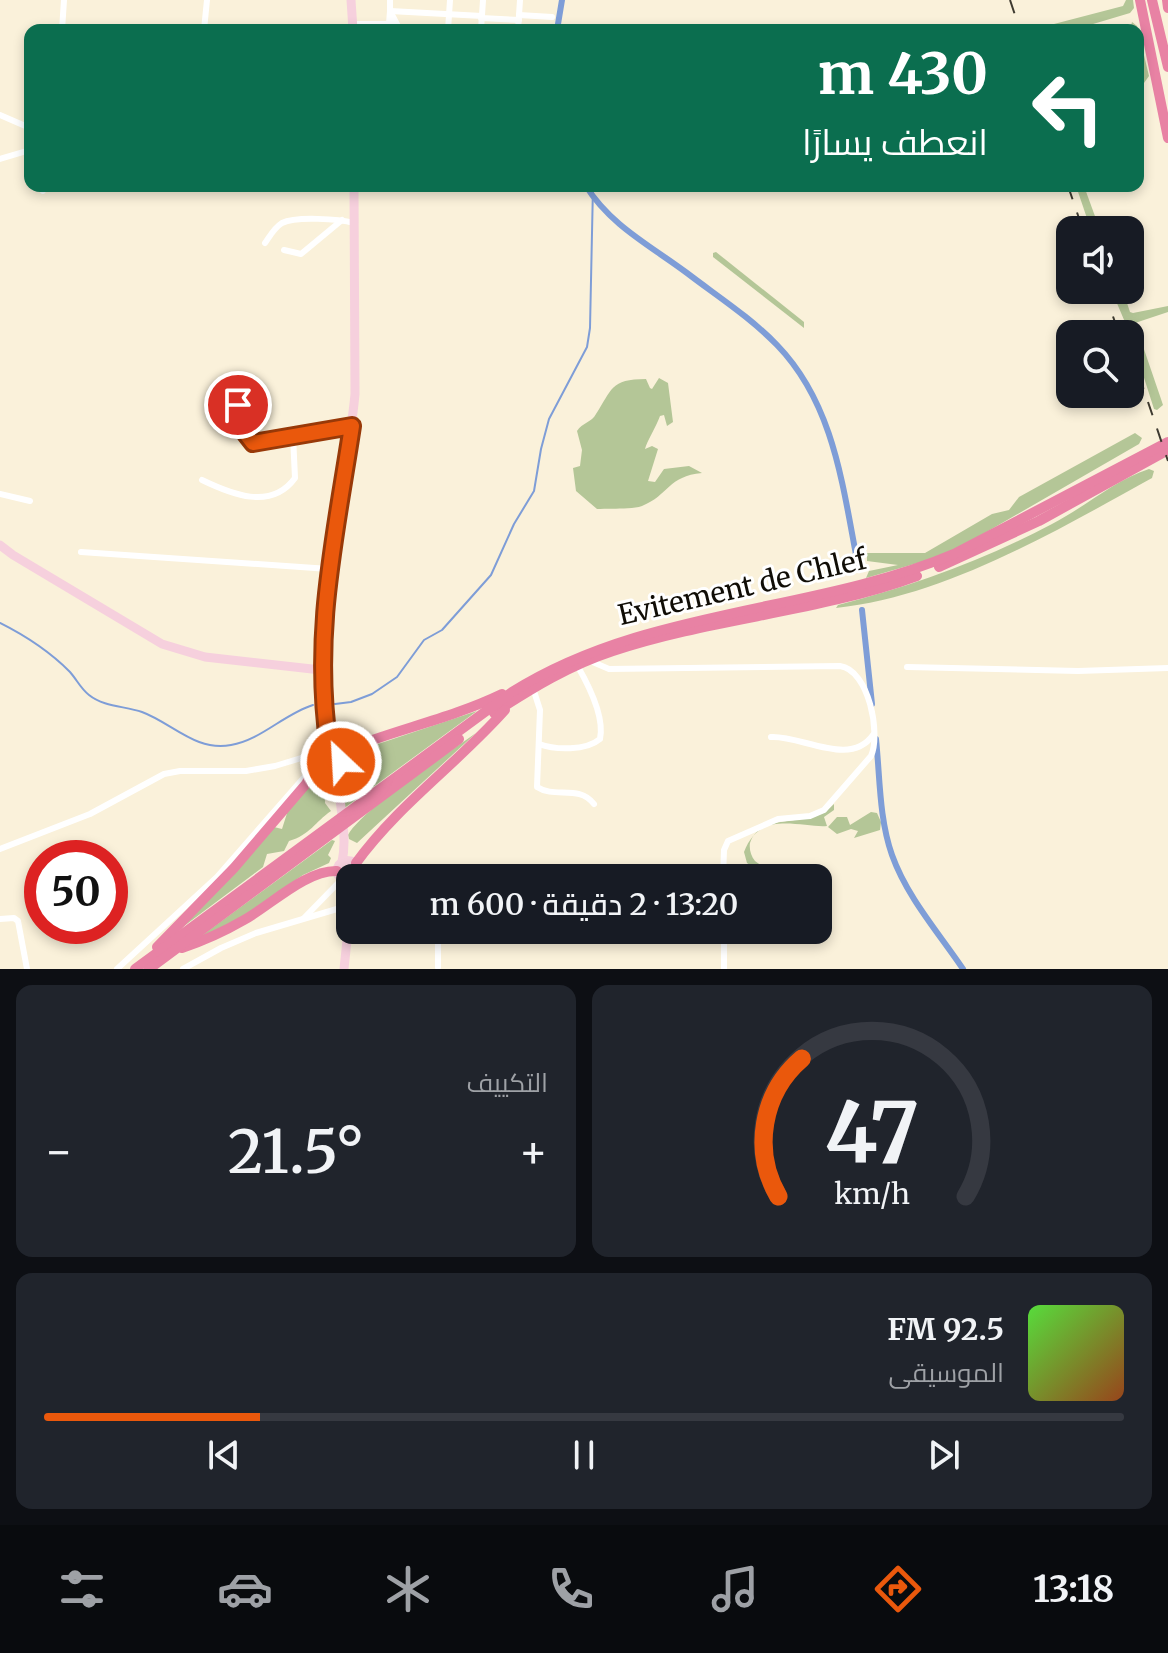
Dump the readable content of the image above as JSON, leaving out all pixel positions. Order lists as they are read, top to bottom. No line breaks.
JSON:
{"streets":{"highway":["Evitement de Chlef"]},"page":{"turn":["430 m","انعطف يسارًا"],"limit":"50","trip":"13:20 · 2 دقيقة · 600 m","tile":"التكييف","heat":["−","21.5°","+"],"song":["92.5 FM","الموسيقى"],"tabs":"13:18","gauge":["47","km/h"]}}
